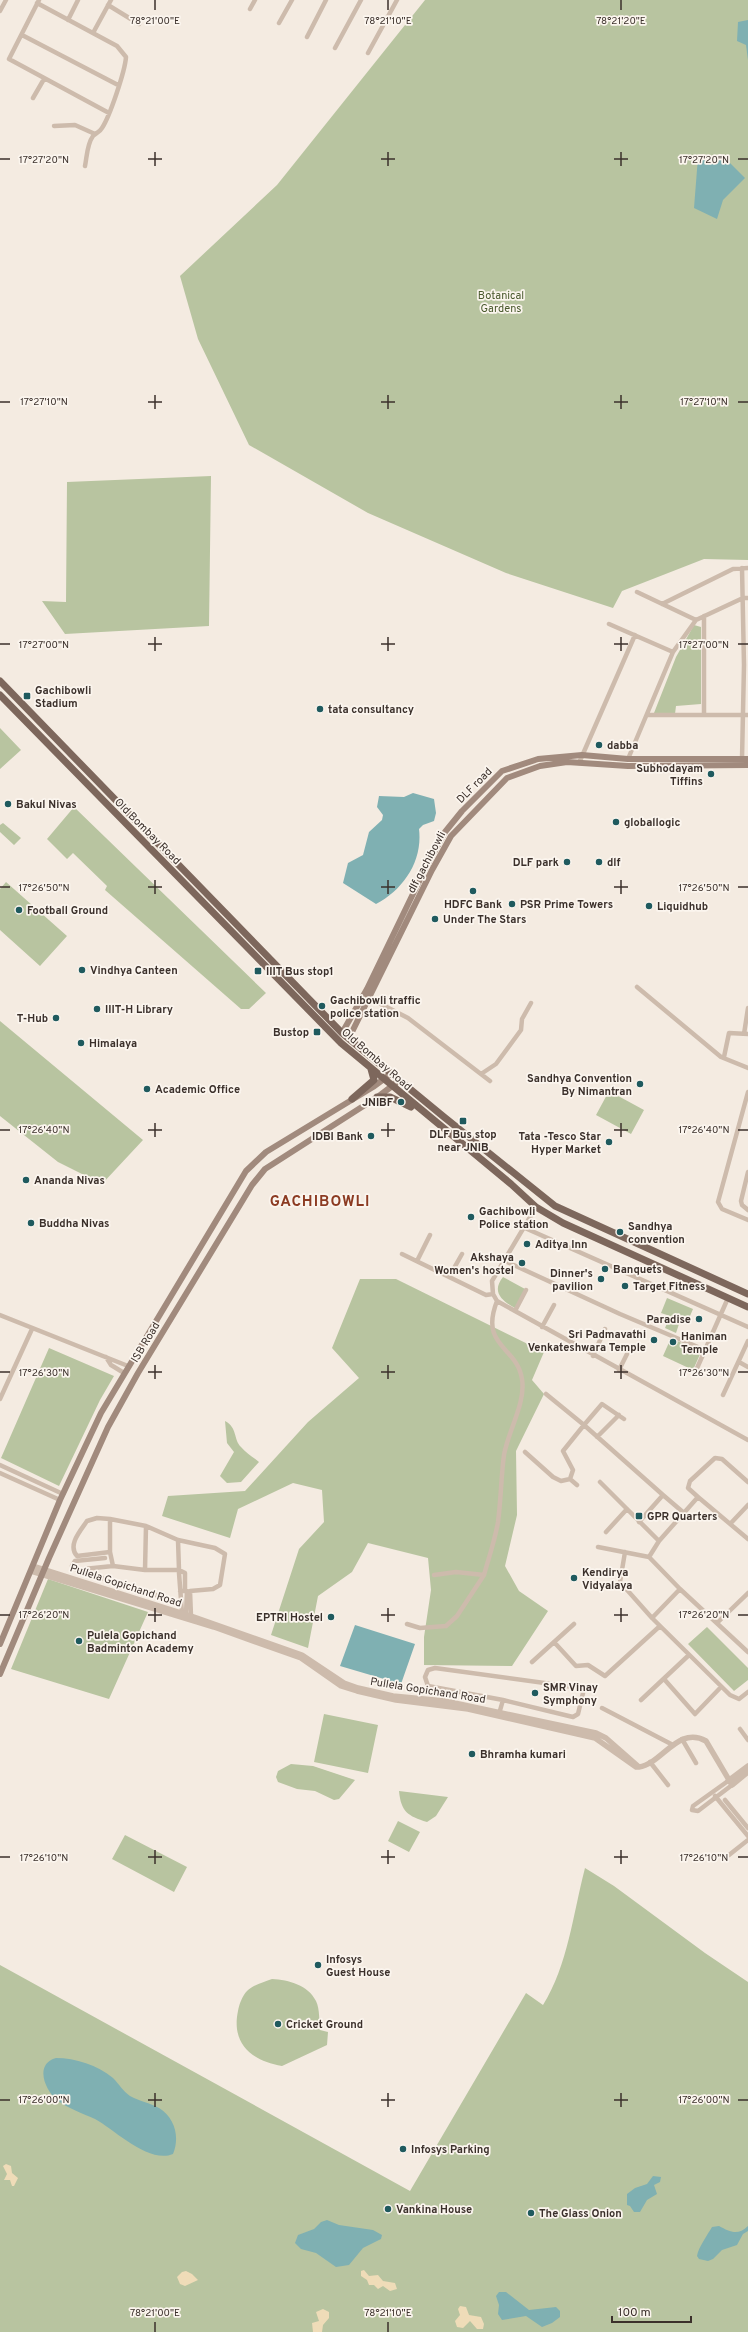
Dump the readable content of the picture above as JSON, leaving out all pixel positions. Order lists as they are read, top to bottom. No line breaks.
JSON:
{"streets":{"main road":["DLF road","Old Bombay Road","dlf gachibowli","ISB Road"],"street":["Pullela Gopichand Road"]},"crossings":[["DLF road","Old Bombay Road"],["Old Bombay Road","dlf gachibowli"],["Old Bombay Road","ISB Road"],["ISB Road","Pullela Gopichand Road"]],"districts":["GACHIBOWLI"],"parks":["Botanical Gardens"],"places":{"transit":["Gachibowli Stadium","IIIT Bus stop1","Bustop","DLF Bus stop near JNIB","GPR Quarters"],"other":["tata consultancy","dabba","Subhodayam Tiffins","Bakul Nivas","globallogic","DLF park","dlf","HDFC Bank","PSR Prime Towers","Liquidhub","Football Ground","Under The Stars","Vindhya Canteen","Gachibowli traffic police station","IIIT-H Library","T-Hub","Himalaya","Sandhya Convention By Nimantran","Academic Office","JNIBF","IDBI Bank","Tata -Tesco Star Hyper Market","Ananda Nivas","Gachibowli Police station","Buddha Nivas","Sandhya convention","Aditya Inn","Akshaya Women's hostel","Banquets","Dinner's pavilion","Target Fitness","Paradise","Sri Padmavathi Venkateshwara Temple","Haniman Temple","Kendirya Vidyalaya","EPTRI Hostel","Pulela Gopichand Badminton Academy","SMR Vinay Symphony","Bhramha kumari","Infosys Guest House","Cricket Ground","Infosys Parking","Vankina House","The Glass Onion"]},"scale_bar":"100 m","coordinates":["78°21'00\"E","78°21'10\"E","78°21'20\"E","17°27'20\"N","17°27'10\"N","17°27'00\"N","17°26'50\"N","17°26'40\"N","17°26'30\"N","17°26'20\"N","17°26'10\"N","17°26'00\"N"]}
